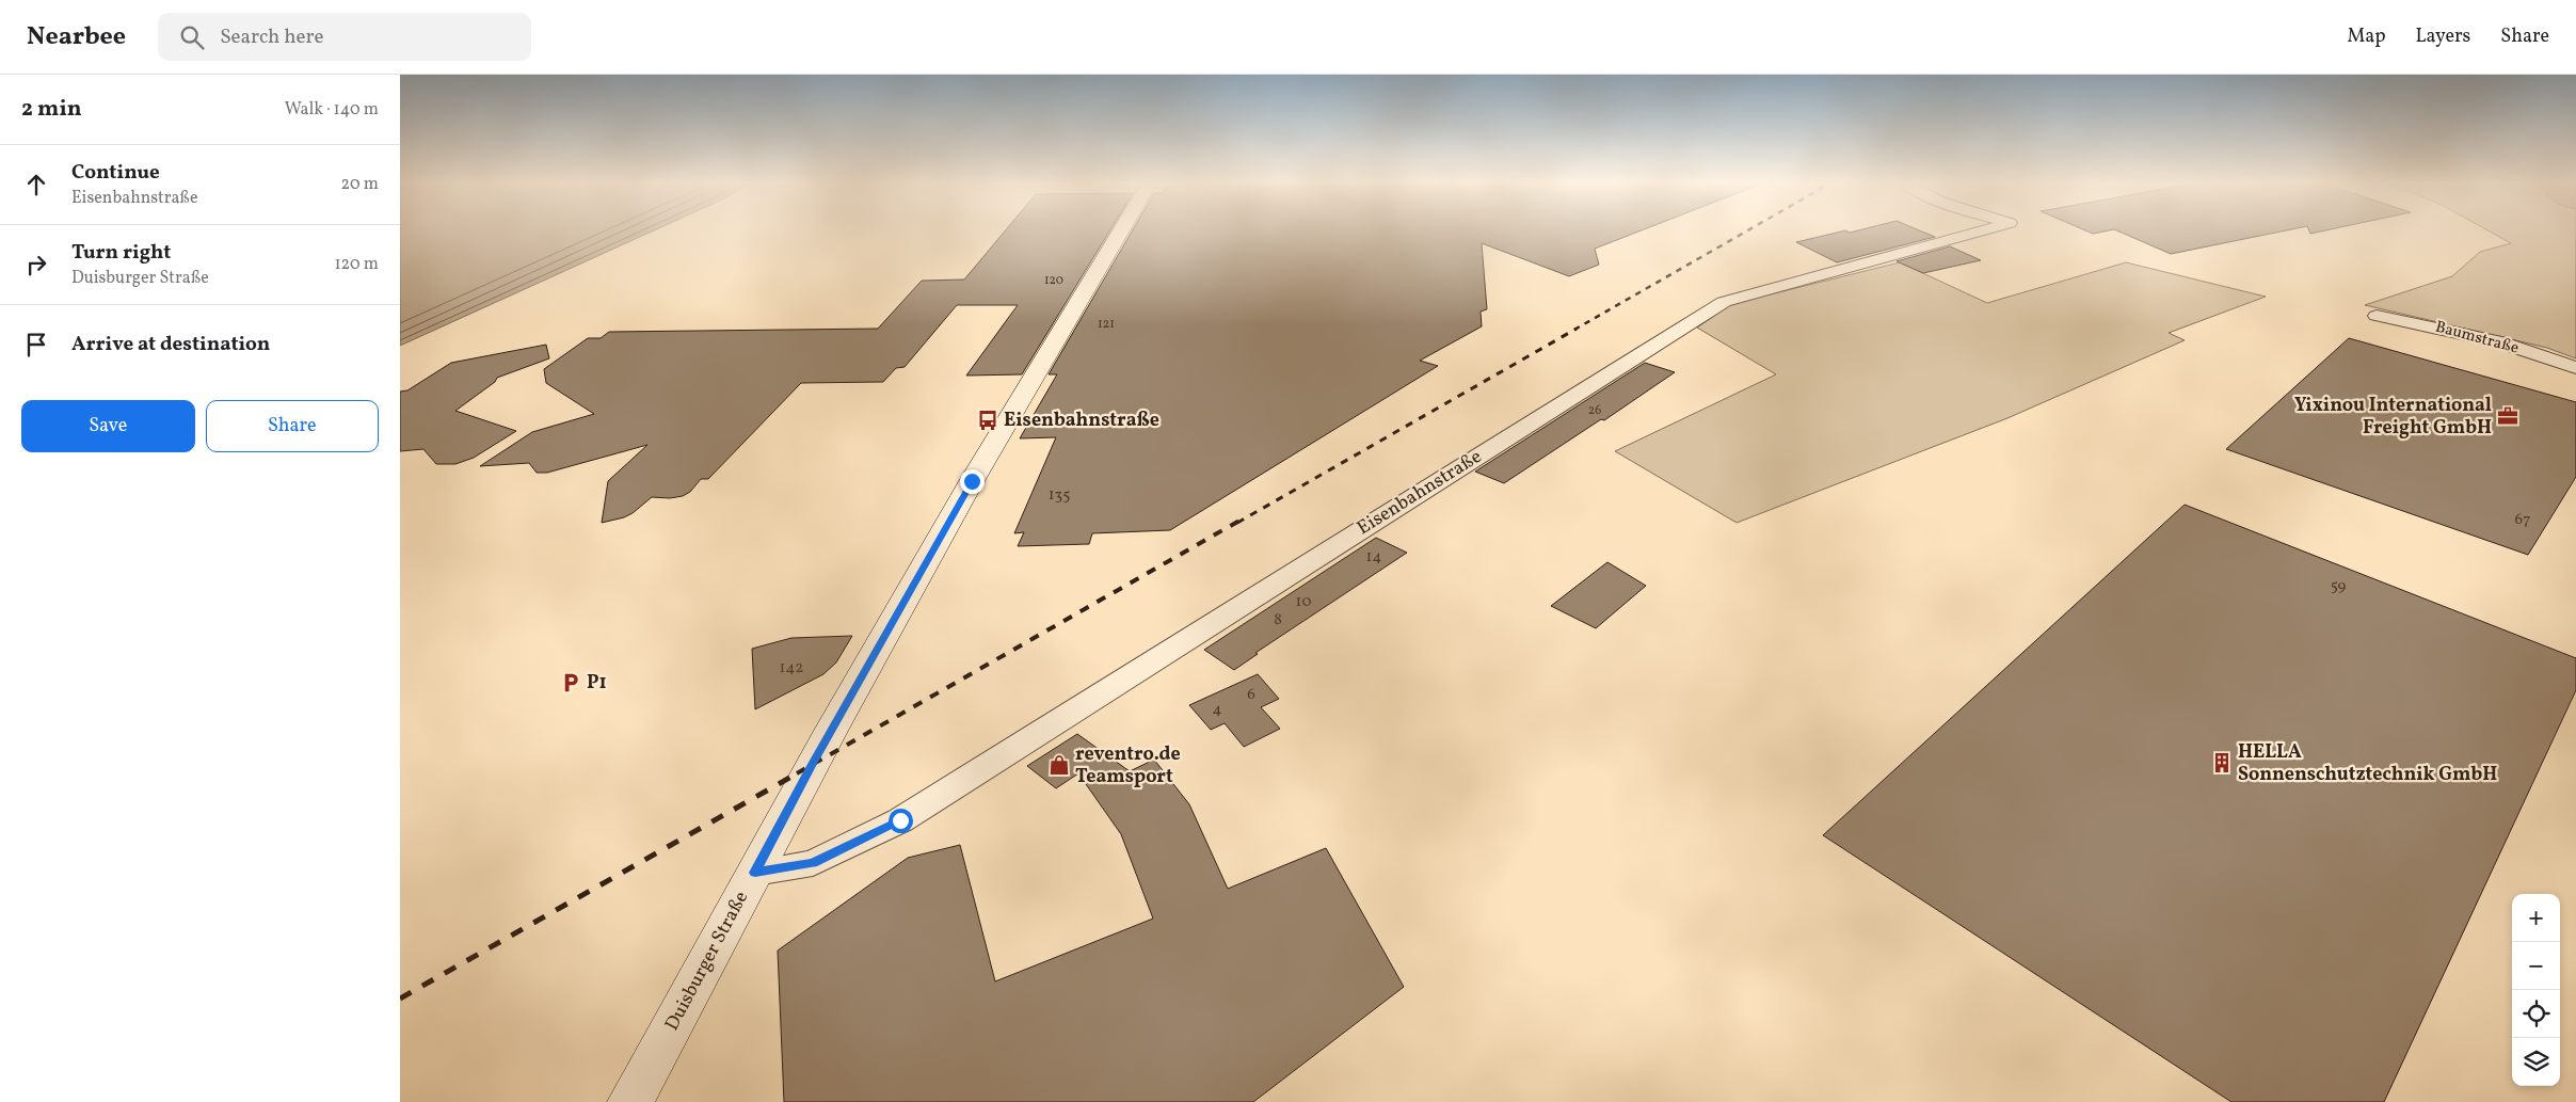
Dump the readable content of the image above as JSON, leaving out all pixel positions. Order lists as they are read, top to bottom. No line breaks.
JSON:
{"streets":{"main road":["Duisburger Straße"],"street":["Baumstraße","Eisenbahnstraße"]},"crossings":[["Eisenbahnstraße","Duisburger Straße"]],"places":{"office":["Yixinou International Freight GmbH"],"bus stop":["Eisenbahnstraße"],"parking":["P1"],"building":["HELLA Sonnenschutztechnik GmbH"],"shop":["reventro.de Teamsport"]},"house_numbers":["120","121","26","135","67","14","59","10","8","142","6","4"],"page":{"header":"Nearbee","search":"Search here","nav":["Map","Layers","Share"],"heading":["2 min","Walk · 140 m"],"list":[["Continue","Eisenbahnstraße","20 m"],["Turn right","Duisburger Straße","120 m"],"Arrive at destination"],"buttons":["Save","Share"],"map_buttons":["+","−"]}}
